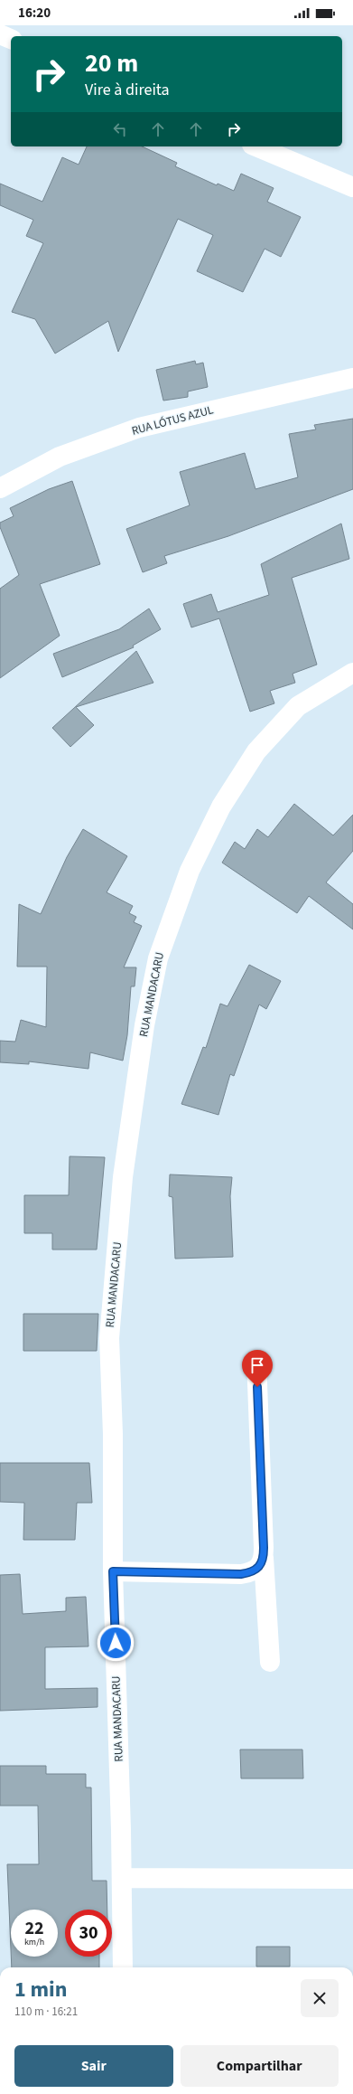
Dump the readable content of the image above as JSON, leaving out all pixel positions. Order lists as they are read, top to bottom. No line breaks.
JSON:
{"streets":{"street":["RUA LÓTUS AZUL","RUA MANDACARU"]},"page":{"status":"16:20","turn":["20 m","Vire à direita"],"speed":"22 km/h","limit":"30","heading":["1 min","110 m · 16:21"],"buttons":["Sair","Compartilhar"]}}
